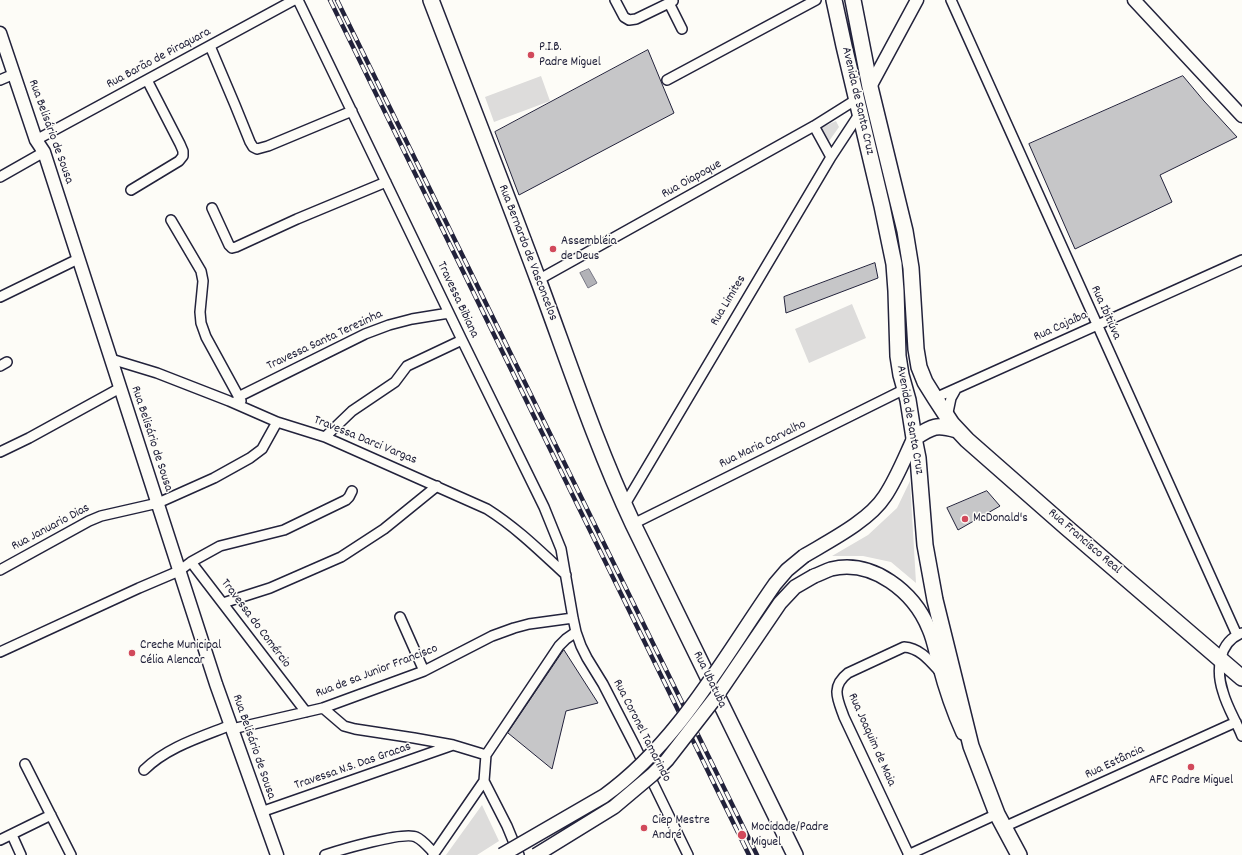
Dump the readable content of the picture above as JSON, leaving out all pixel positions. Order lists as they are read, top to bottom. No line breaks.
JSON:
{"streets":{"main road":["Avenida de Santa Cruz","Rua Bernardo de Vasconcelos","Rua Francisco Real","Rua Ubatuba"],"street":["Rua Barão de Piraquara","Rua Belisário de Sousa","Rua Oiapoque","Travessa Bibiana","Rua Limites","Rua Ibitiúva","Rua Cajaíba","Travessa Santa Terezinha","Travessa Darci Vargas","Rua Maria Carvalho","Rua Januario Dias","Travessa do Comércio","Rua de sa Junior Francisco","Rua Coronel Tamarindo","Rua Joaquim de Maia","Rua Estância","Travessa N.S. Das Gracas"]},"crossings":[["Rua Barão de Piraquara","Rua Belisário de Sousa"],["Avenida de Santa Cruz","Rua Oiapoque"],["Avenida de Santa Cruz","Rua Limites"],["Avenida de Santa Cruz","Rua Cajaíba"],["Avenida de Santa Cruz","Rua Maria Carvalho"],["Avenida de Santa Cruz","Rua Francisco Real"],["Avenida de Santa Cruz","Rua Estância"],["Rua Belisário de Sousa","Travessa Darci Vargas"],["Rua Belisário de Sousa","Rua Januario Dias"],["Rua Belisário de Sousa","Rua de sa Junior Francisco"],["Rua Belisário de Sousa","Travessa N.S. Das Gracas"],["Rua Oiapoque","Rua Bernardo de Vasconcelos"],["Rua Oiapoque","Rua Limites"],["Rua Bernardo de Vasconcelos","Rua Limites"],["Rua Bernardo de Vasconcelos","Rua Ubatuba"],["Travessa Bibiana","Travessa Santa Terezinha"],["Travessa Bibiana","Travessa Darci Vargas"],["Travessa Bibiana","Rua de sa Junior Francisco"],["Travessa Bibiana","Rua Coronel Tamarindo"],["Rua Limites","Rua Ubatuba"],["Rua Ibitiúva","Rua Cajaíba"],["Rua Cajaíba","Rua Francisco Real"],["Travessa Darci Vargas","Rua Januario Dias"],["Rua Maria Carvalho","Rua Ubatuba"],["Travessa do Comércio","Rua de sa Junior Francisco"],["Rua de sa Junior Francisco","Rua Coronel Tamarindo"]],"places":["P.I.B. Padre Miguel","Assembléia de Deus","McDonald's","Creche Municipal Célia Alencar","AFC Padre Miguel","Ciep Mestre André","Mocidade/Padre Miguel"]}
